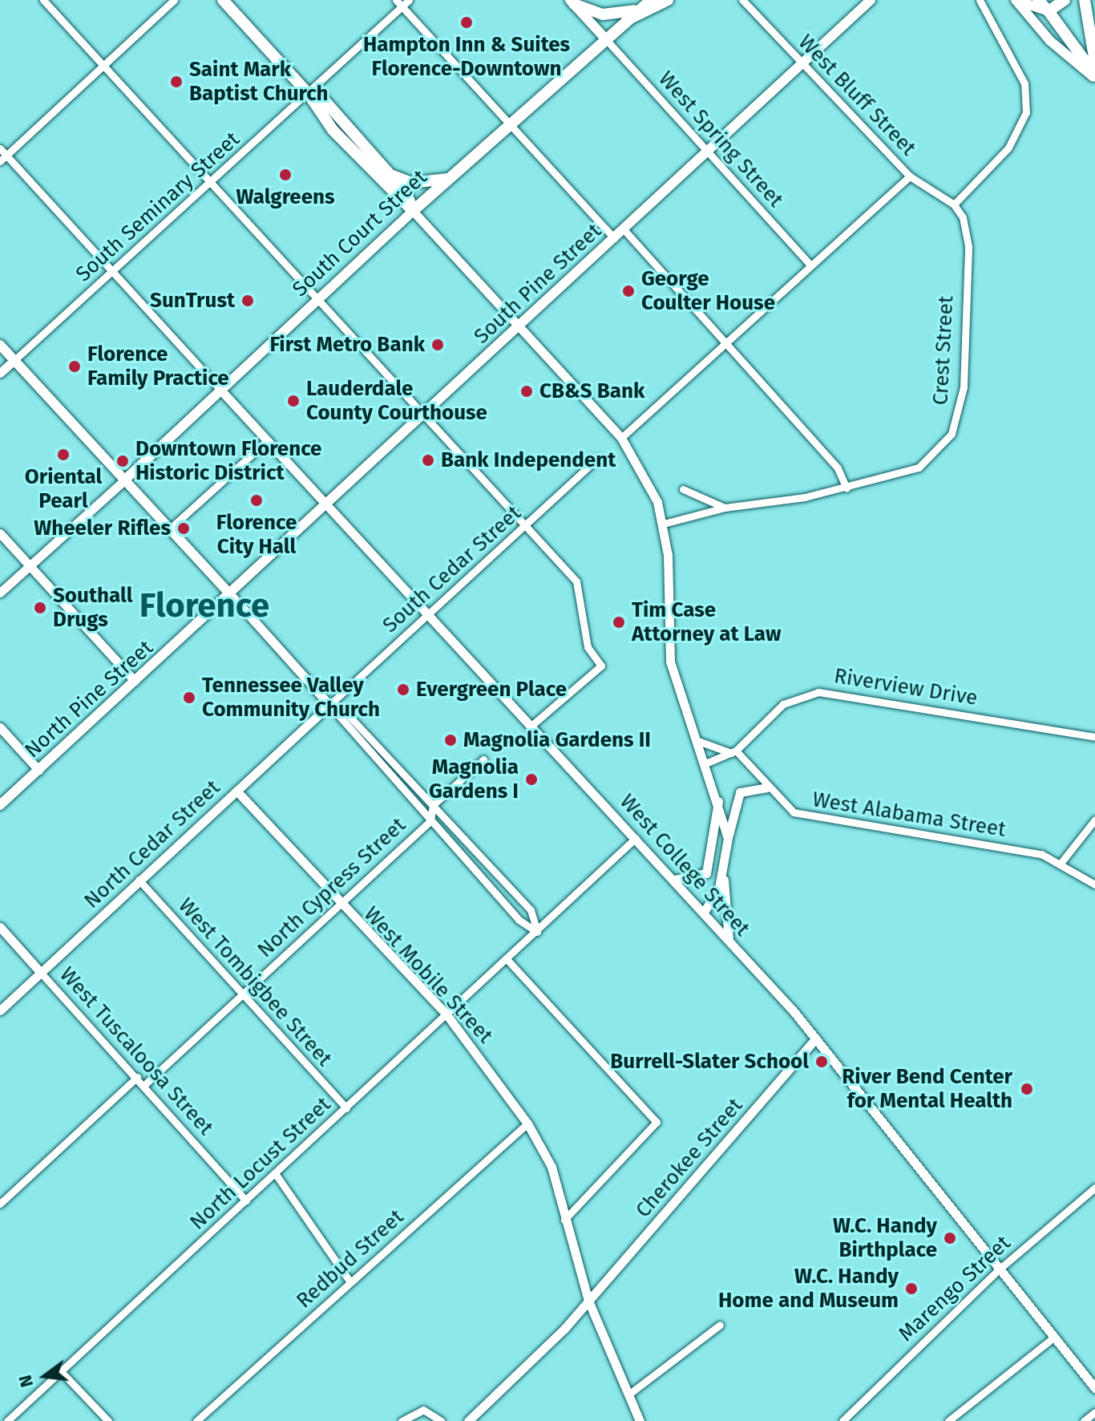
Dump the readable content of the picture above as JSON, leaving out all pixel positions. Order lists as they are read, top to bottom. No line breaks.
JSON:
{"streets":{"main road":["South Court Street","South Pine Street","North Pine Street"],"street":["West Bluff Street","West Spring Street","South Seminary Street","Crest Street","South Cedar Street","Riverview Drive","West Alabama Street","North Cedar Street","West College Street","North Cypress Street","West Mobile Street","West Tombigbee Street","West Tuscaloosa Street","Cherokee Street","North Locust Street","Redbud Street","Marengo Street"]},"crossings":[["West Bluff Street","South Pine Street"],["West Bluff Street","Crest Street"],["West Spring Street","South Court Street"],["West Spring Street","South Pine Street"],["South Court Street","West College Street"],["South Pine Street","North Pine Street"],["South Pine Street","West College Street"],["South Cedar Street","North Cedar Street"],["South Cedar Street","West College Street"],["Riverview Drive","West Alabama Street"],["North Cedar Street","West Mobile Street"],["North Cedar Street","West Tombigbee Street"],["North Cedar Street","West Tuscaloosa Street"],["West College Street","Cherokee Street"],["West College Street","North Locust Street"],["West College Street","Marengo Street"],["North Cypress Street","West Mobile Street"],["North Cypress Street","West Tombigbee Street"],["North Cypress Street","West Tuscaloosa Street"],["West Mobile Street","Cherokee Street"],["West Mobile Street","North Locust Street"],["West Mobile Street","Redbud Street"],["West Tombigbee Street","North Locust Street"],["West Tuscaloosa Street","North Locust Street"]],"districts":["Florence"],"places":["Hampton Inn & Suites Florence-Downtown","Saint Mark Baptist Church","Walgreens","George Coulter House","SunTrust","First Metro Bank","Florence Family Practice","CB&S Bank","Lauderdale County Courthouse","Oriental Pearl","Bank Independent","Downtown Florence Historic District","Florence City Hall","Wheeler Rifles","Southall Drugs","Tim Case Attorney at Law","Evergreen Place","Tennessee Valley Community Church","Magnolia Gardens II","Magnolia Gardens I","Burrell-Slater School","River Bend Center for Mental Health","W.C. Handy Birthplace","W.C. Handy Home and Museum"],"north":"left"}
